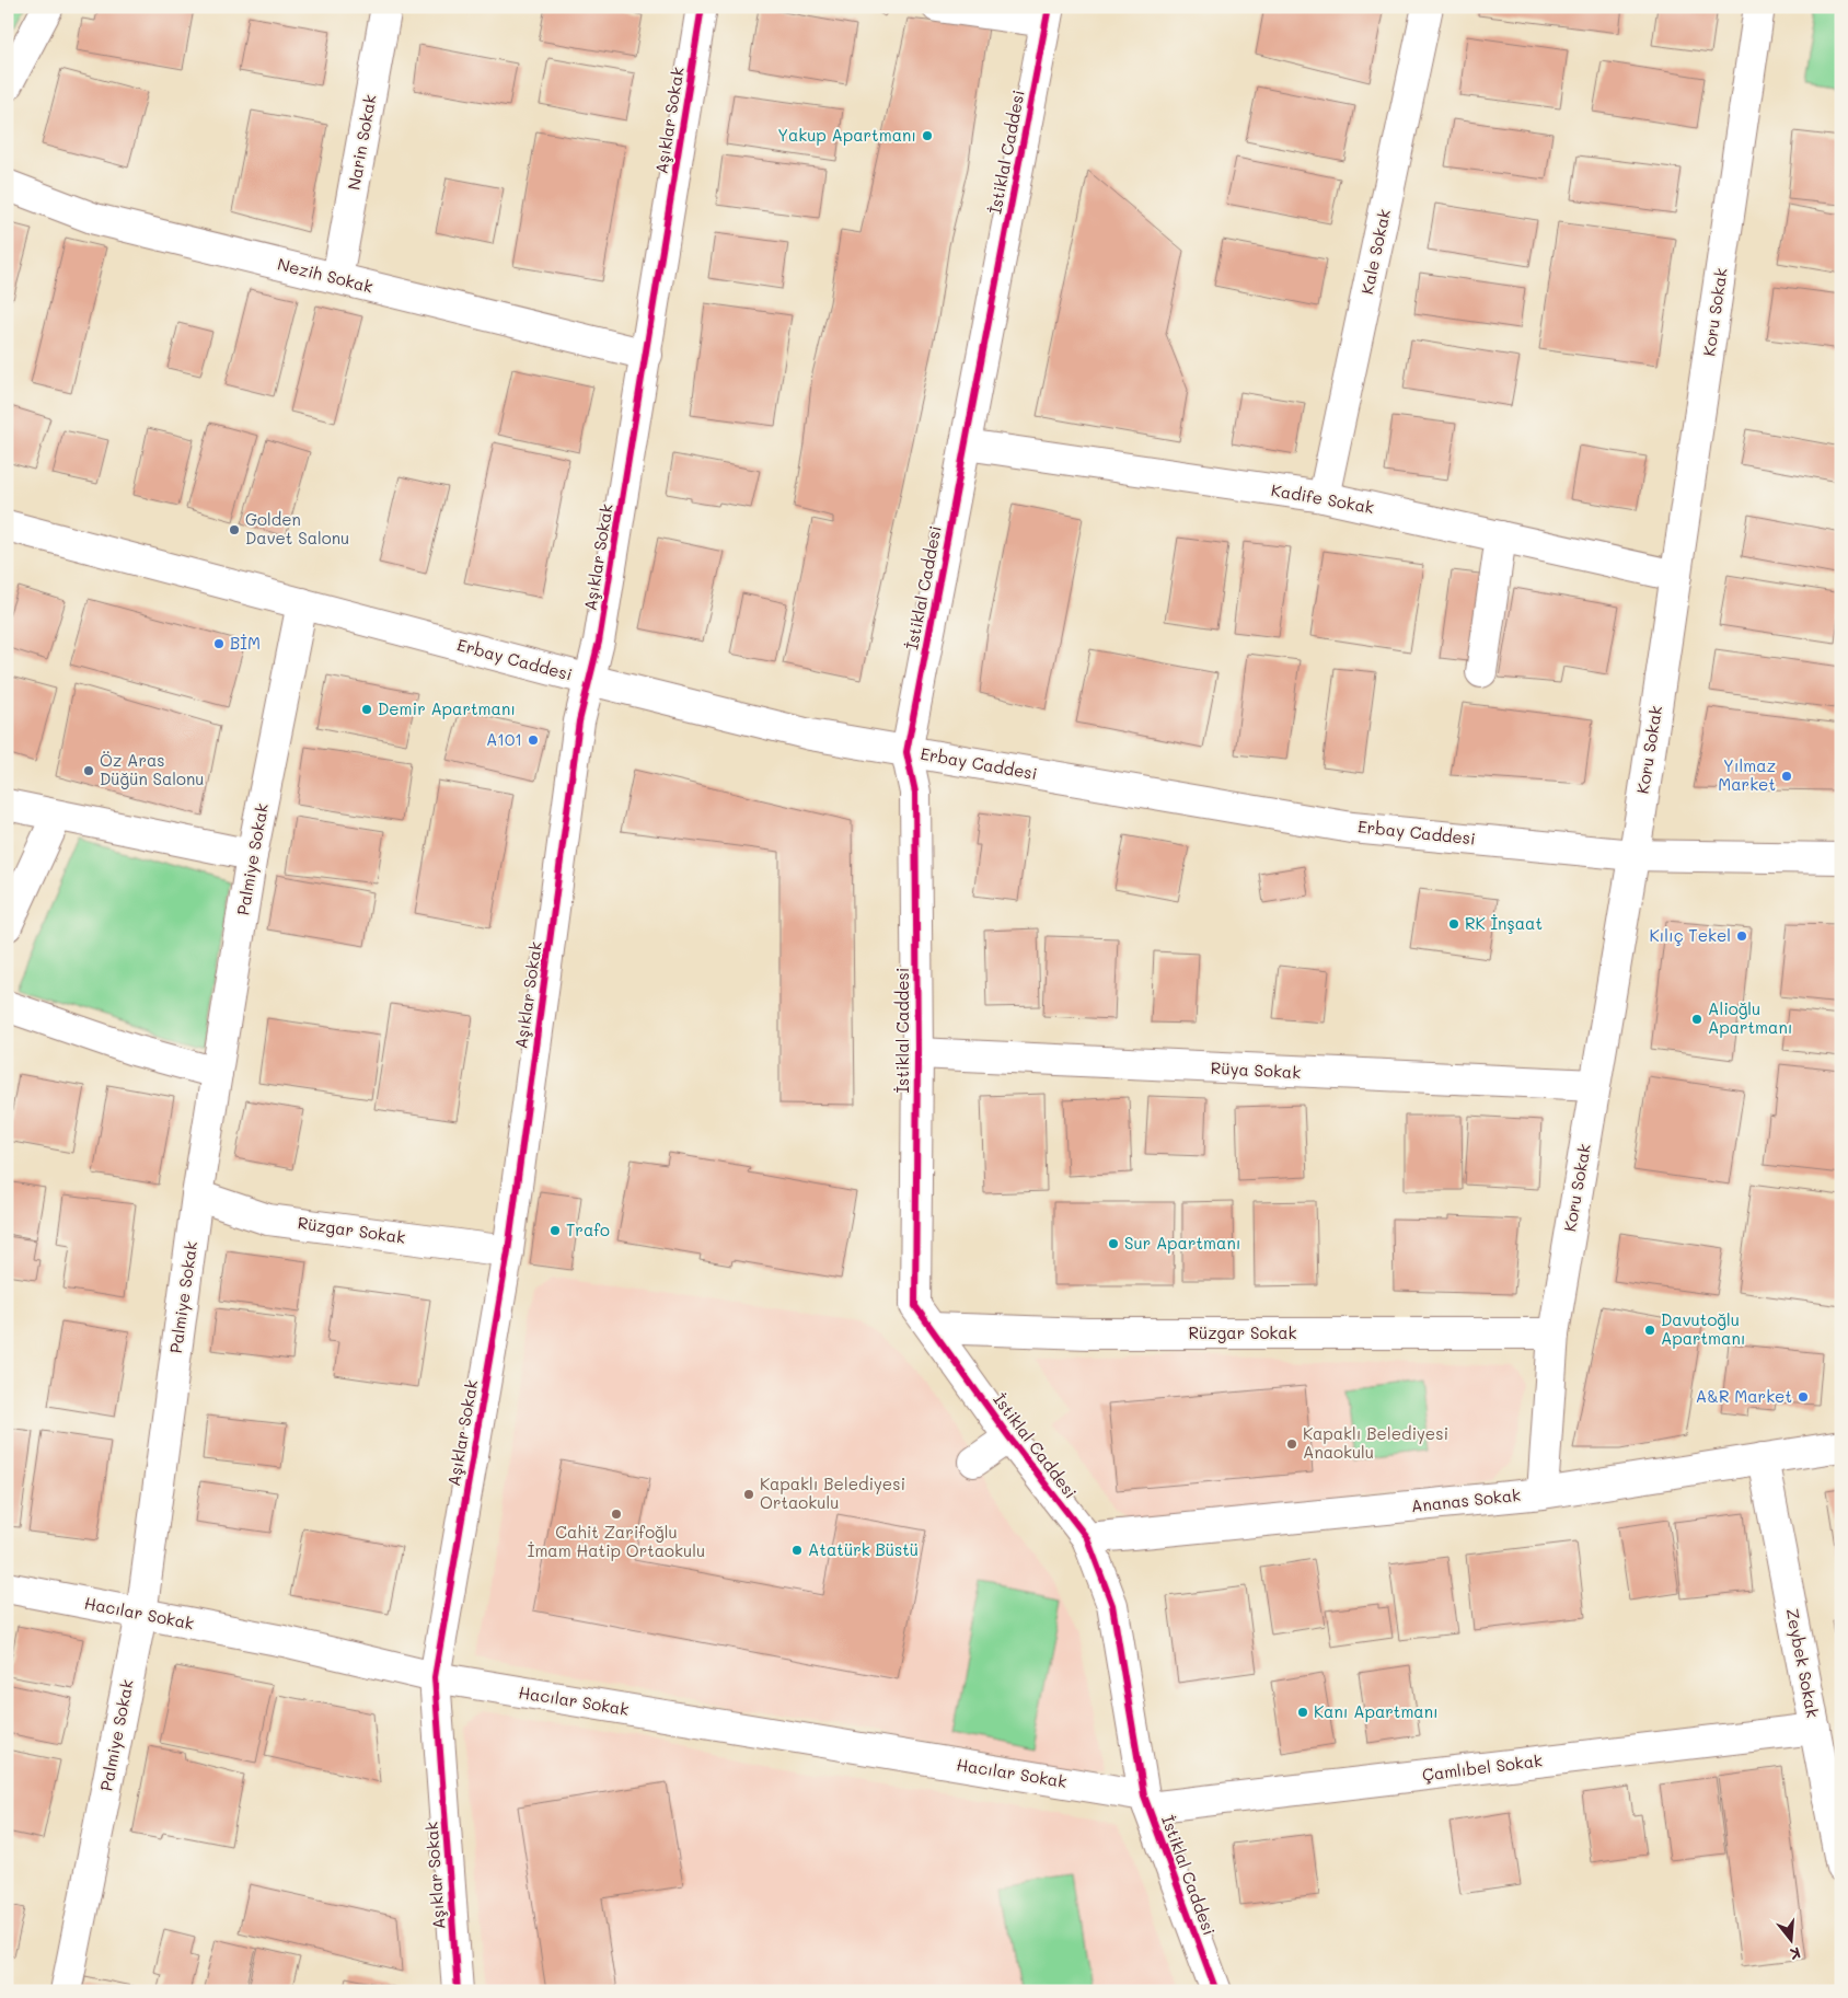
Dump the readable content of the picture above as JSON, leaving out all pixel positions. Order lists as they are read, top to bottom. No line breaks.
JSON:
{"streets":{"street":["Aşıklar Sokak","Narin Sokak","İstiklal Caddesi","Kale Sokak","Nezih Sokak","Koru Sokak","Kadife Sokak","Erbay Caddesi","Palmiye Sokak","Rüya Sokak","Rüzgar Sokak","Ananas Sokak","Hacılar Sokak","Zeybek Sokak","Çamlıbel Sokak"]},"crossings":[["Aşıklar Sokak","Nezih Sokak"],["Aşıklar Sokak","Erbay Caddesi"],["Aşıklar Sokak","Rüzgar Sokak"],["Aşıklar Sokak","Hacılar Sokak"],["Narin Sokak","Nezih Sokak"],["İstiklal Caddesi","Kadife Sokak"],["İstiklal Caddesi","Erbay Caddesi"],["İstiklal Caddesi","Rüya Sokak"],["İstiklal Caddesi","Rüzgar Sokak"],["İstiklal Caddesi","Ananas Sokak"],["İstiklal Caddesi","Hacılar Sokak"],["İstiklal Caddesi","Çamlıbel Sokak"],["Kale Sokak","Kadife Sokak"],["Koru Sokak","Kadife Sokak"],["Koru Sokak","Erbay Caddesi"],["Koru Sokak","Rüya Sokak"],["Koru Sokak","Rüzgar Sokak"],["Koru Sokak","Ananas Sokak"],["Erbay Caddesi","Palmiye Sokak"],["Palmiye Sokak","Rüzgar Sokak"],["Palmiye Sokak","Hacılar Sokak"],["Ananas Sokak","Zeybek Sokak"],["Hacılar Sokak","Çamlıbel Sokak"],["Zeybek Sokak","Çamlıbel Sokak"]],"places":["Yakup Apartmanı","Golden Davet Salonu","BİM","Demir Apartmanı","A101","Öz Aras Düğün Salonu","Yılmaz Market","RK İnşaat","Kılıç Tekel","Alioğlu Apartmanı","Trafo","Sur Apartmanı","Davutoğlu Apartmanı","A&R Market","Kapaklı Belediyesi Anaokulu","Kapaklı Belediyesi Ortaokulu","Cahit Zarifoğlu İmam Hatip Ortaokulu","Atatürk Büstü","Kanı Apartmanı"],"north":"bottom"}
